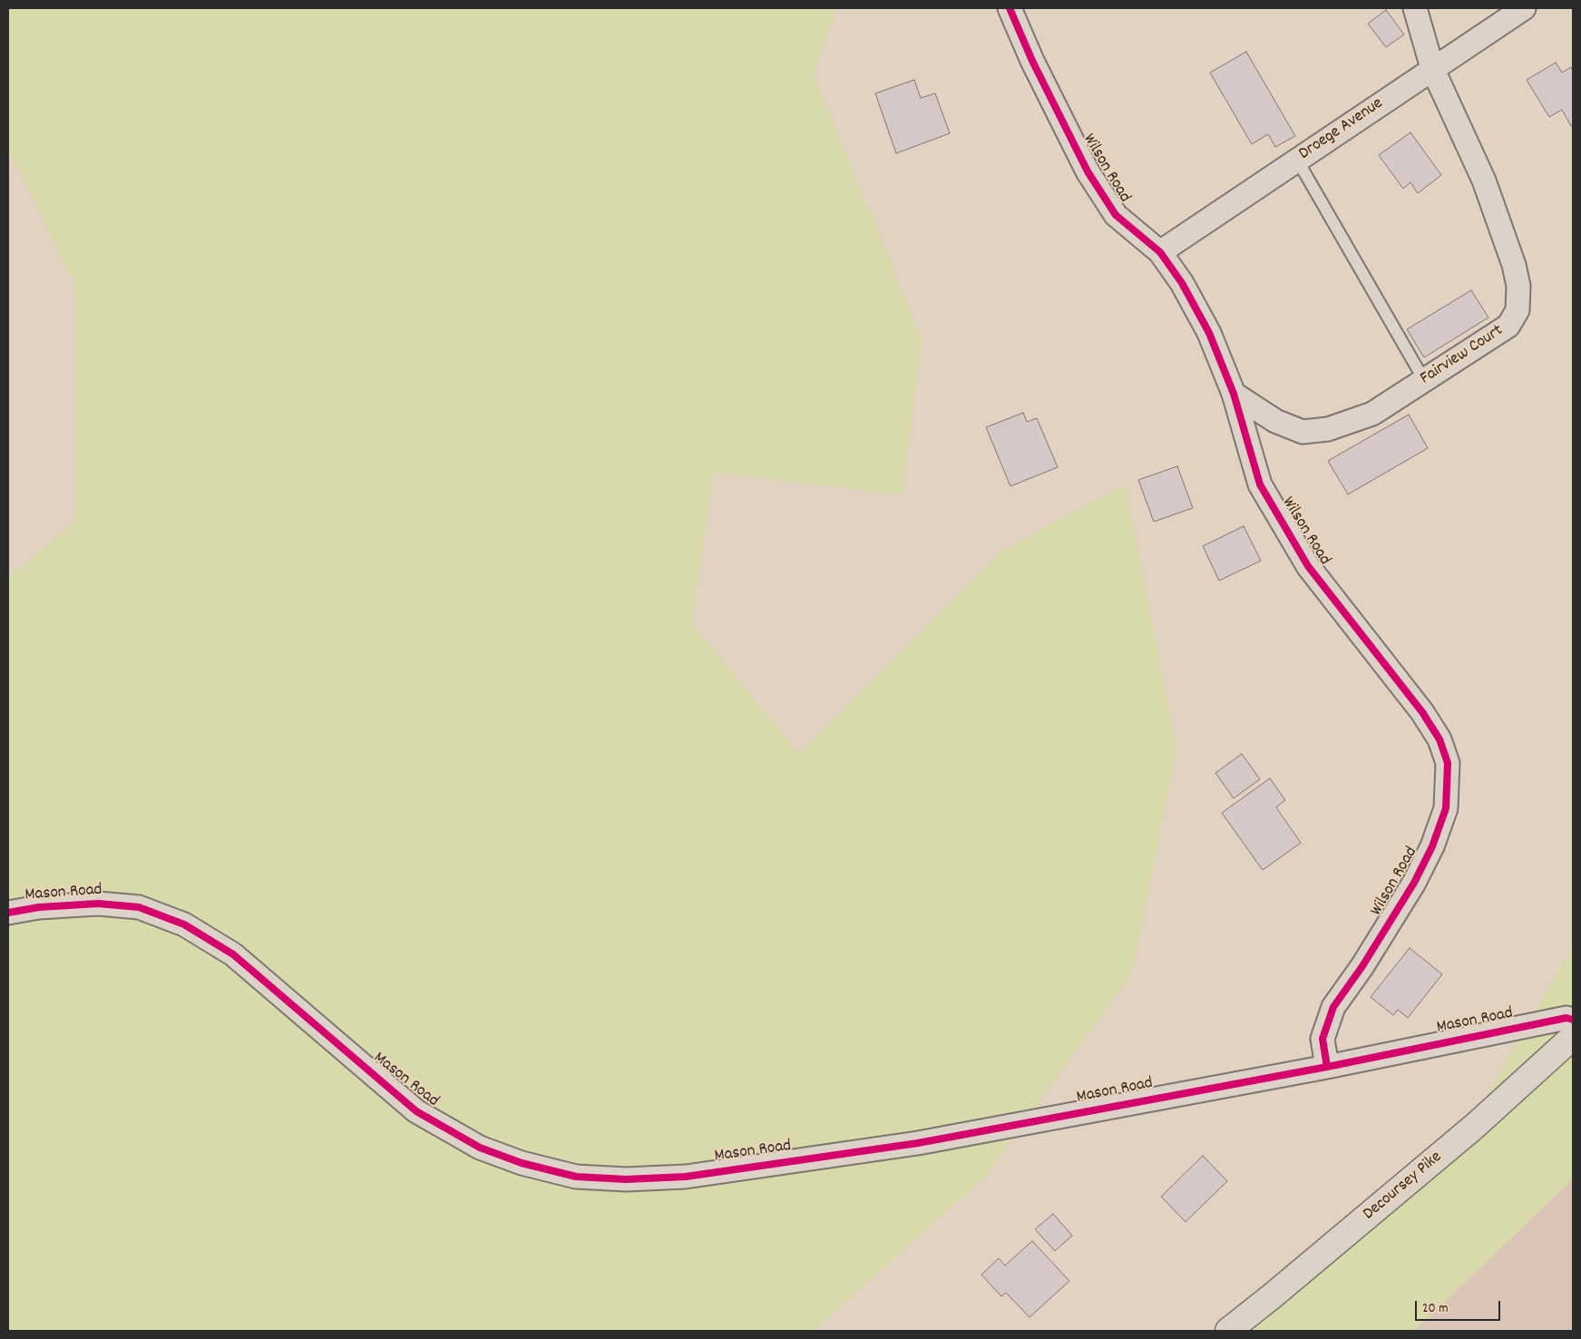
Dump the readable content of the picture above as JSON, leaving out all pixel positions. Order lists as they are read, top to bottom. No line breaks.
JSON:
{"streets":{"main road":["Decoursey Pike"],"street":["Droege Avenue","Wilson Road","Fairview Court","Mason Road"]},"crossings":[["Droege Avenue","Wilson Road"],["Droege Avenue","Fairview Court"],["Wilson Road","Fairview Court"],["Wilson Road","Mason Road"]],"scale_bar":"20 m"}
